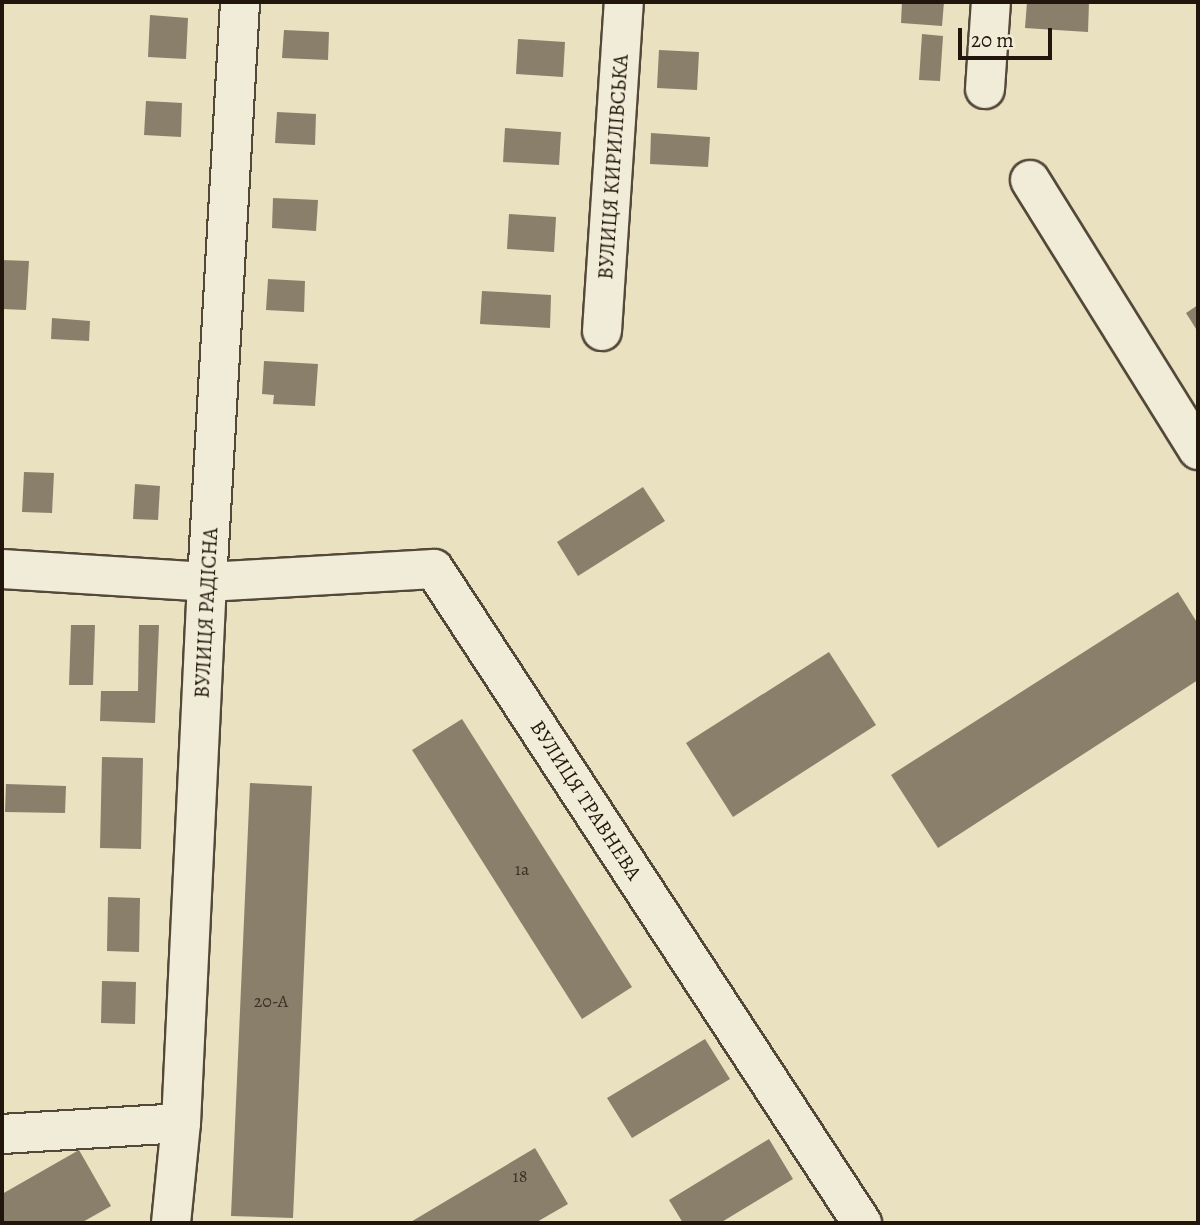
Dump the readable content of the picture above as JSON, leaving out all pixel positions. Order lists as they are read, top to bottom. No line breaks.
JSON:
{"streets":{"street":["ВУЛИЦЯ КИРИЛІВСЬКА","ВУЛИЦЯ РАДІСНА","ВУЛИЦЯ ТРАВНЕВА"]},"crossings":[["ВУЛИЦЯ РАДІСНА","ВУЛИЦЯ ТРАВНЕВА"]],"house_numbers":["1а","20-А","18"],"scale_bar":"20 m"}
